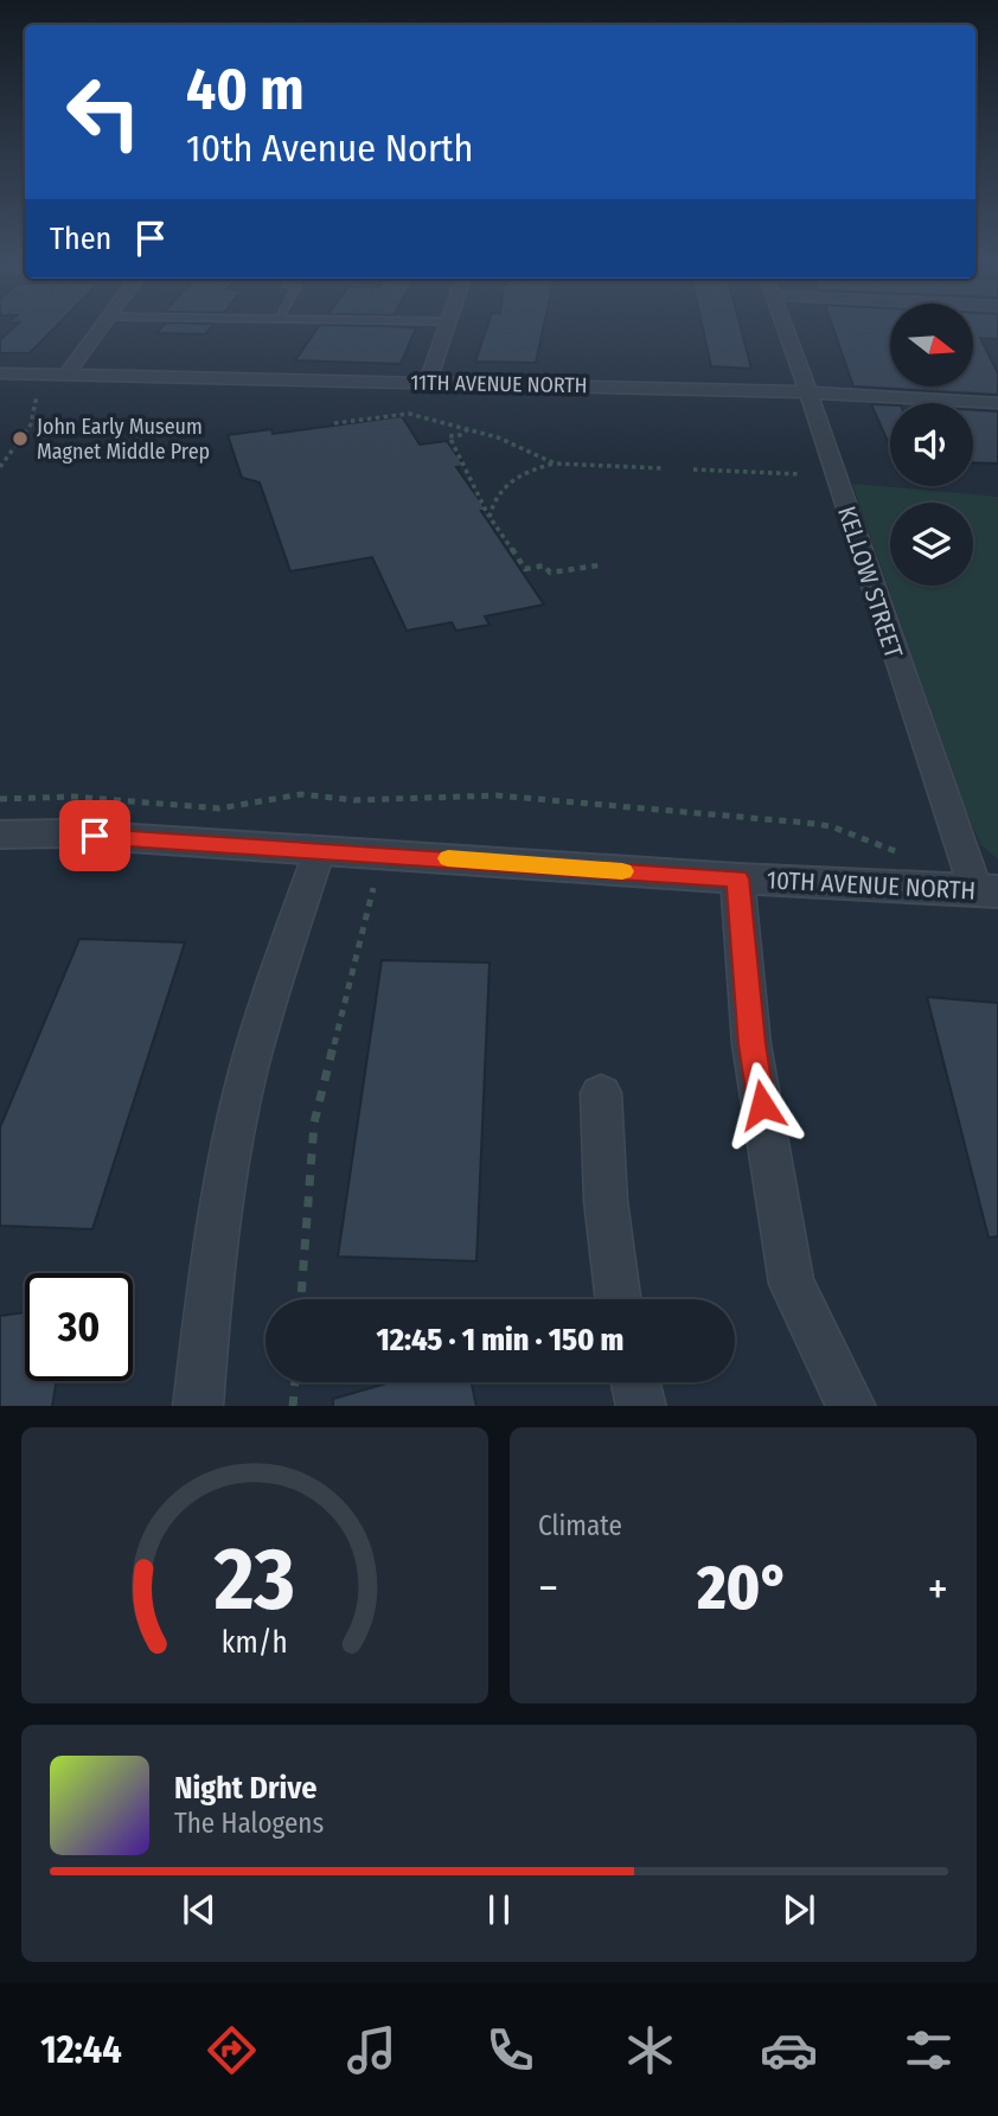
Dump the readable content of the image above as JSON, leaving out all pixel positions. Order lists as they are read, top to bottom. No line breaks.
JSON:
{"streets":{"street":["11TH AVENUE NORTH","KELLOW STREET","10TH AVENUE NORTH"]},"crossings":[["11TH AVENUE NORTH","KELLOW STREET"],["KELLOW STREET","10TH AVENUE NORTH"]],"places":["John Early Museum Magnet Middle Prep"],"north":"right","page":{"turn":["40 m","10th Avenue North"],"then":"Then","limit":"30","trip":"12:45 · 1 min · 150 m","tile":"Climate","heat":["−","20°","+"],"song":["Night Drive","The Halogens"],"tabs":"12:44","gauge":["23","km/h"]}}
